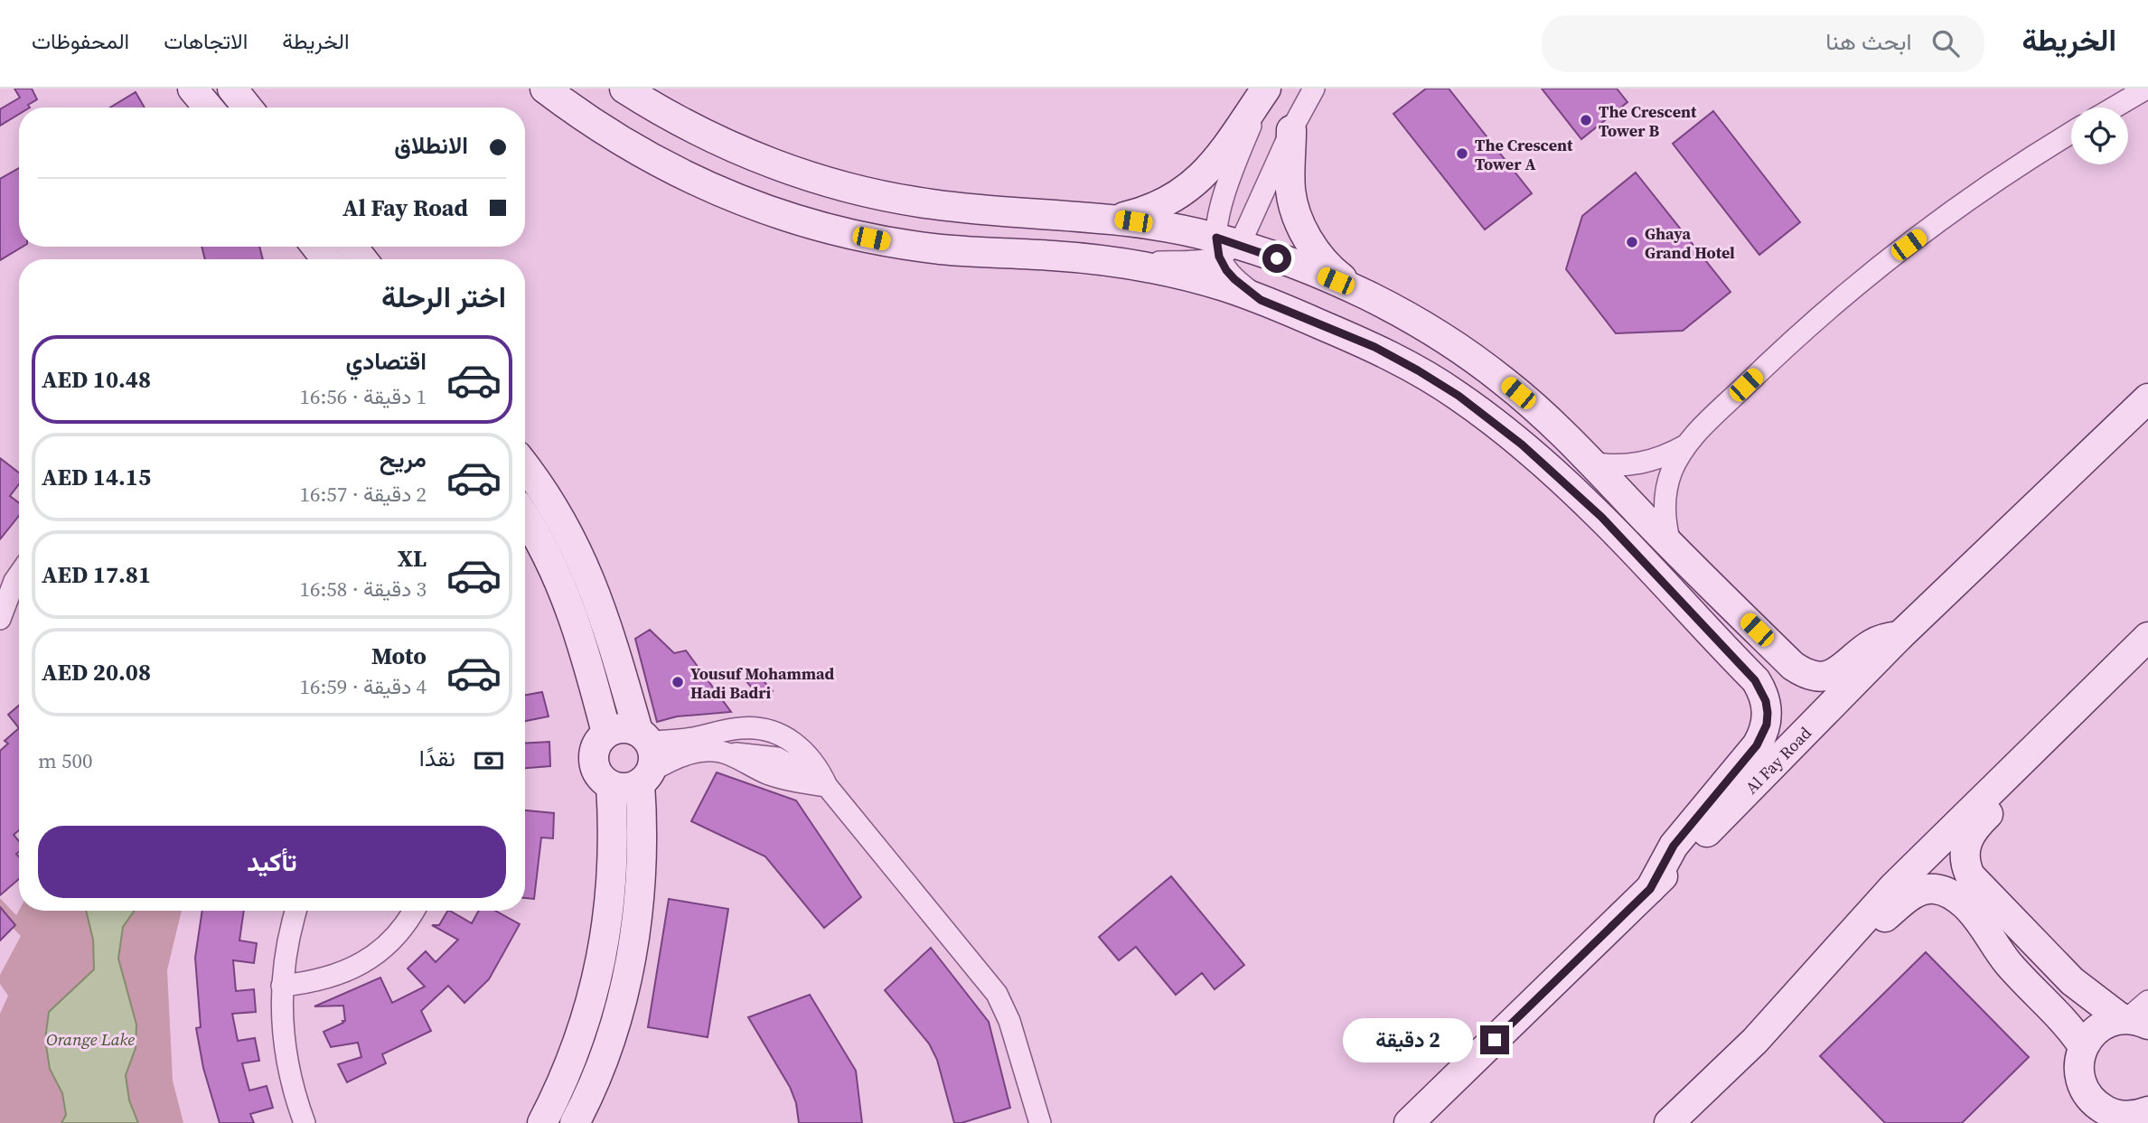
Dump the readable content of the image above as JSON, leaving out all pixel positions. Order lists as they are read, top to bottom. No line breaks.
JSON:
{"streets":{"street":["Al Fay Road"]},"water":["Orange Lake"],"places":["The Crescent Tower B","The Crescent Tower A","Ghaya Grand Hotel","Yousuf Mohammad Hadi Badri"],"page":{"header":"الخريطة","search":"ابحث هنا","nav":["الخريطة","الاتجاهات","المحفوظات"],"banner":["الانطلاق","Al Fay Road"],"heading":"اختر الرحلة","list":[{"name":"اقتصادي","note":"1 دقيقة · 16:56","value":"AED 10.48"},{"name":"مريح","note":"2 دقيقة · 16:57","value":"AED 14.15"},{"name":"XL","note":"3 دقيقة · 16:58","value":"AED 17.81"},{"name":"Moto","note":"4 دقيقة · 16:59","value":"AED 20.08"}],"pay":["نقدًا","500 m"],"buttons":"تأكيد","bubble":"2 دقيقة"}}
